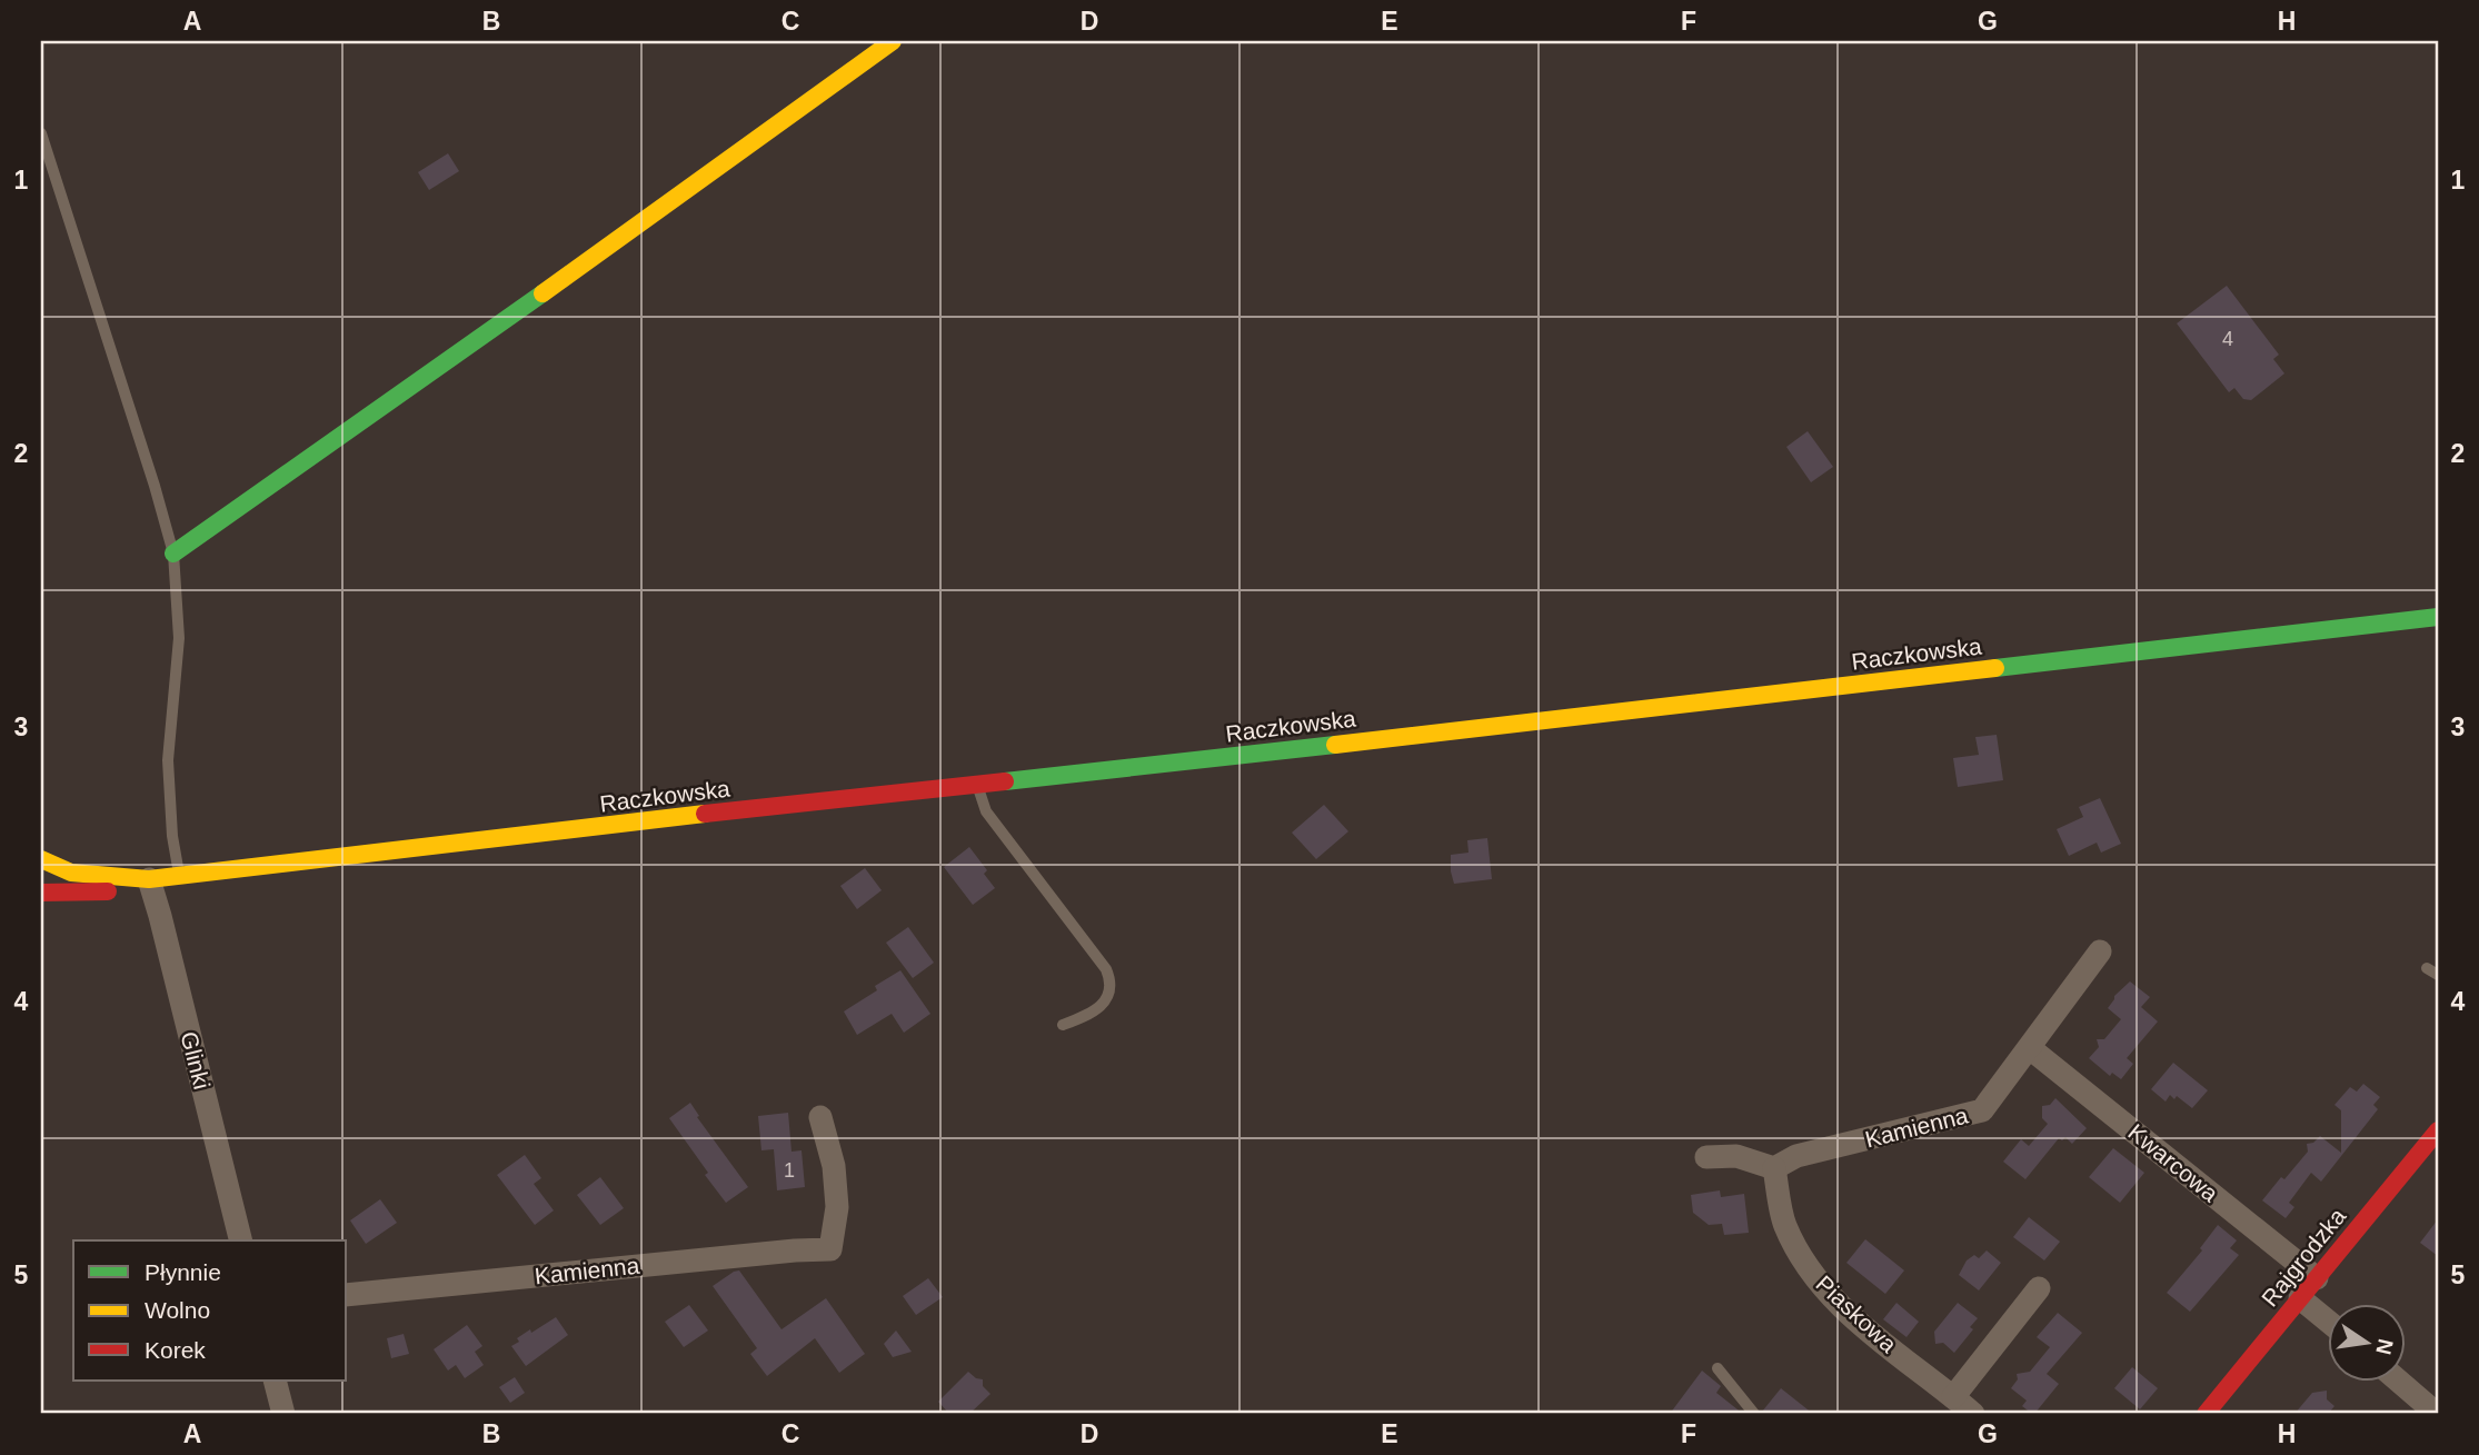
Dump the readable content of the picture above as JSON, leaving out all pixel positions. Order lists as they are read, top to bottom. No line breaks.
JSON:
{"streets":{"street":["Raczkowska","Glinki","Kamienna","Kwarcowa","Rajgrodzka","Piaskowa"]},"crossings":[["Raczkowska","Glinki"],["Kamienna","Kwarcowa"],["Kamienna","Piaskowa"],["Kwarcowa","Rajgrodzka"]],"house_numbers":["4","1"],"legend":["Płynnie","Wolno","Korek"],"north":"right","grid":{"columns":["A","B","C","D","E","F","G","H"],"rows":["1","2","3","4","5"]}}
